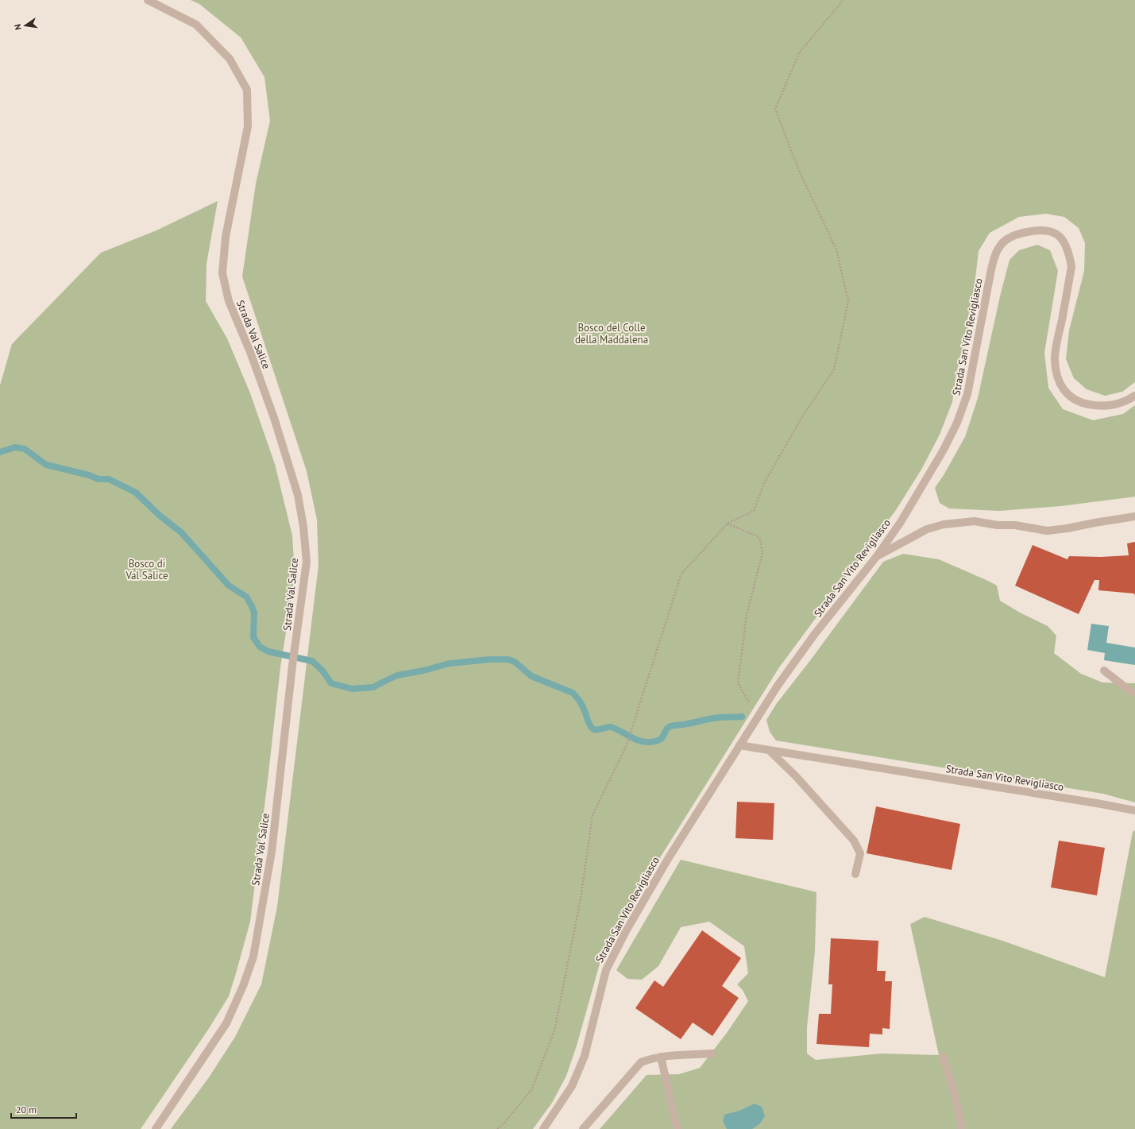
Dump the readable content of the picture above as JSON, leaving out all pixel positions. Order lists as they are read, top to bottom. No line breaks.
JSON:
{"streets":{"street":["Strada Val Salice","Strada San Vito Revigliasco"]},"parks":["Bosco del Colle della Maddalena","Bosco di Val Salice"],"scale_bar":"20 m","north":"left"}
